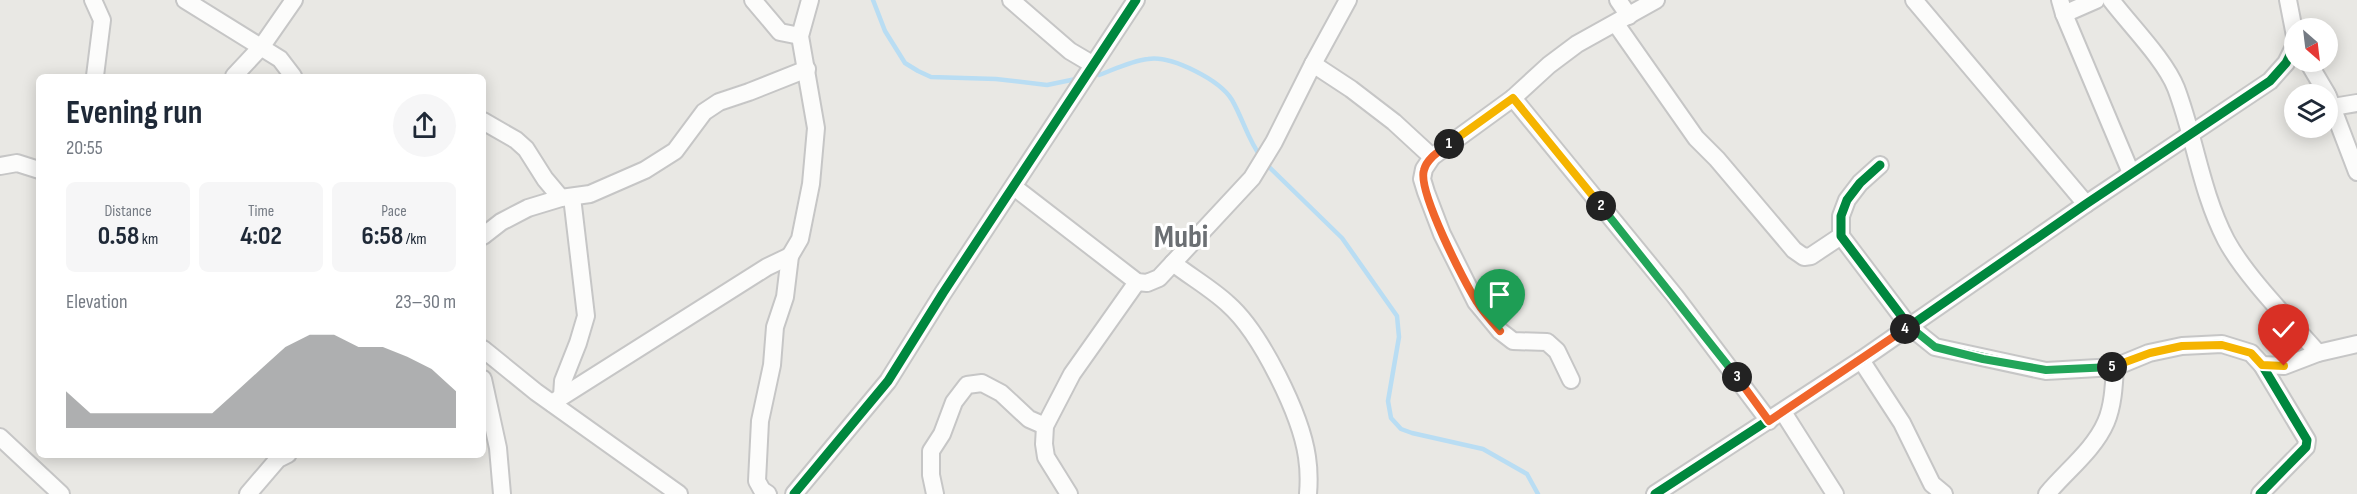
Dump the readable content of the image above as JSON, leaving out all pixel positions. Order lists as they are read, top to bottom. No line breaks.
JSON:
{"districts":["Mubi"],"north":"bottom right","page":{"heading":["Evening run","20:55"],"pins":["1","2","4","5","3"],"stats":[["Distance","0.58 km"],["Time","4:02"],["Pace","6:58 /km"]],"chart":["Elevation","23–30 m"]}}
